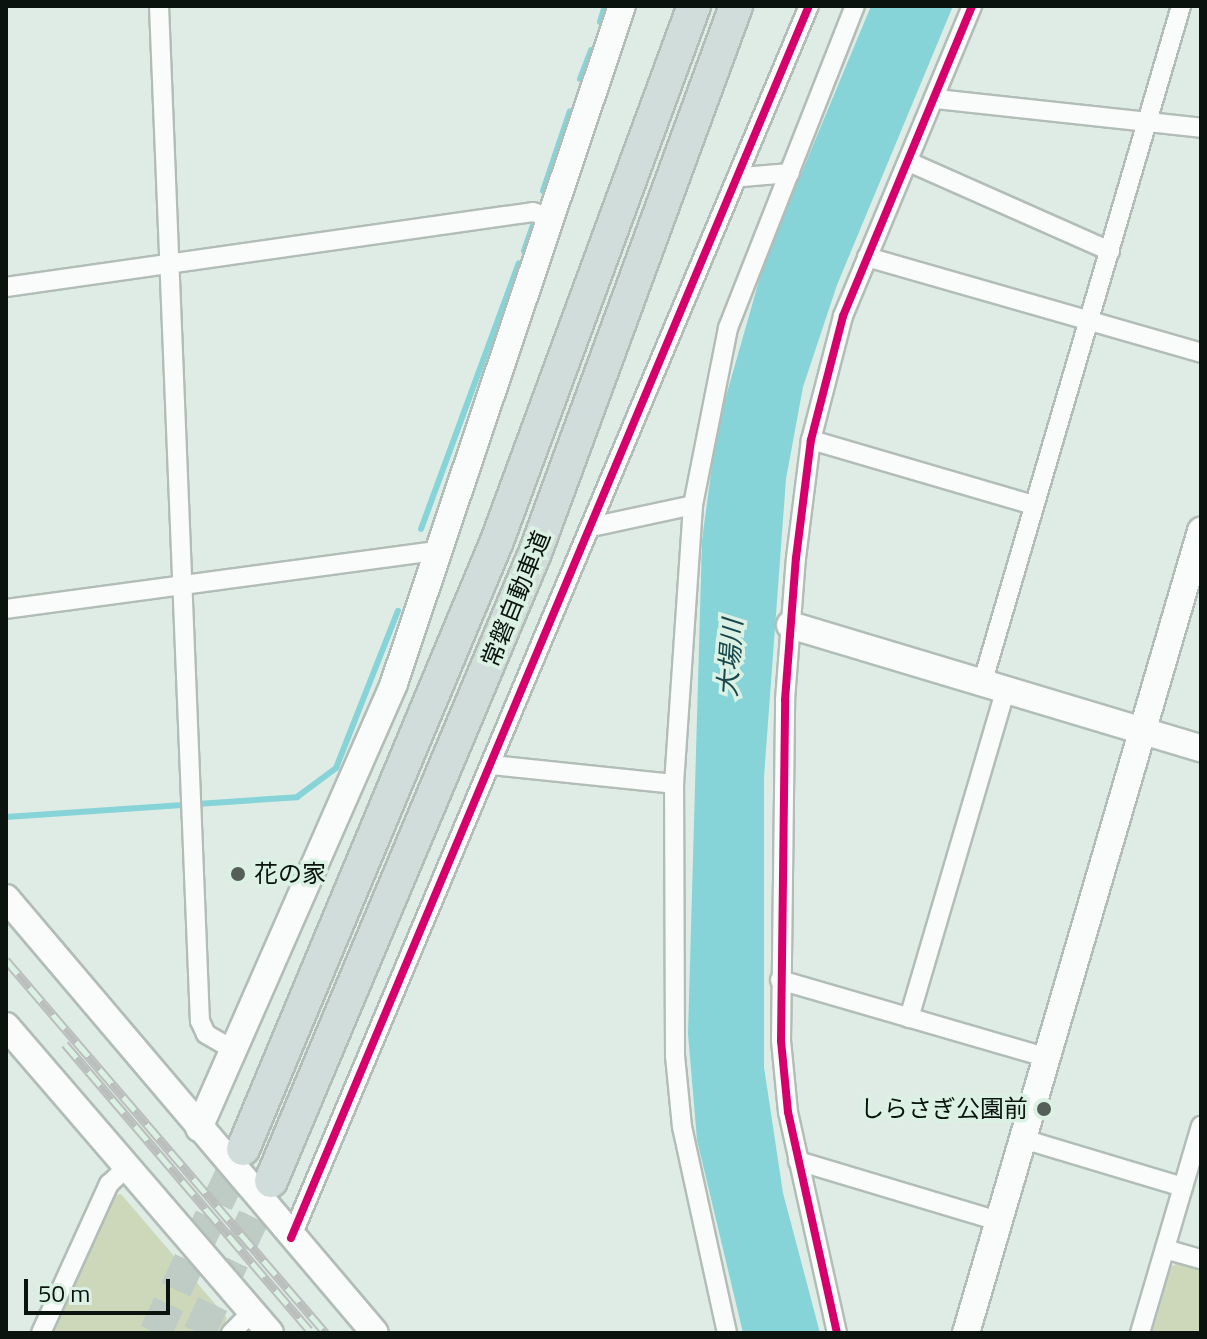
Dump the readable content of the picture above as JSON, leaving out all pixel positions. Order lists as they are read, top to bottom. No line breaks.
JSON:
{"streets":{"highway":["常磐自動車道"]},"water":["大場川"],"places":["花の家","しらさぎ公園前"],"scale_bar":"50 m"}
